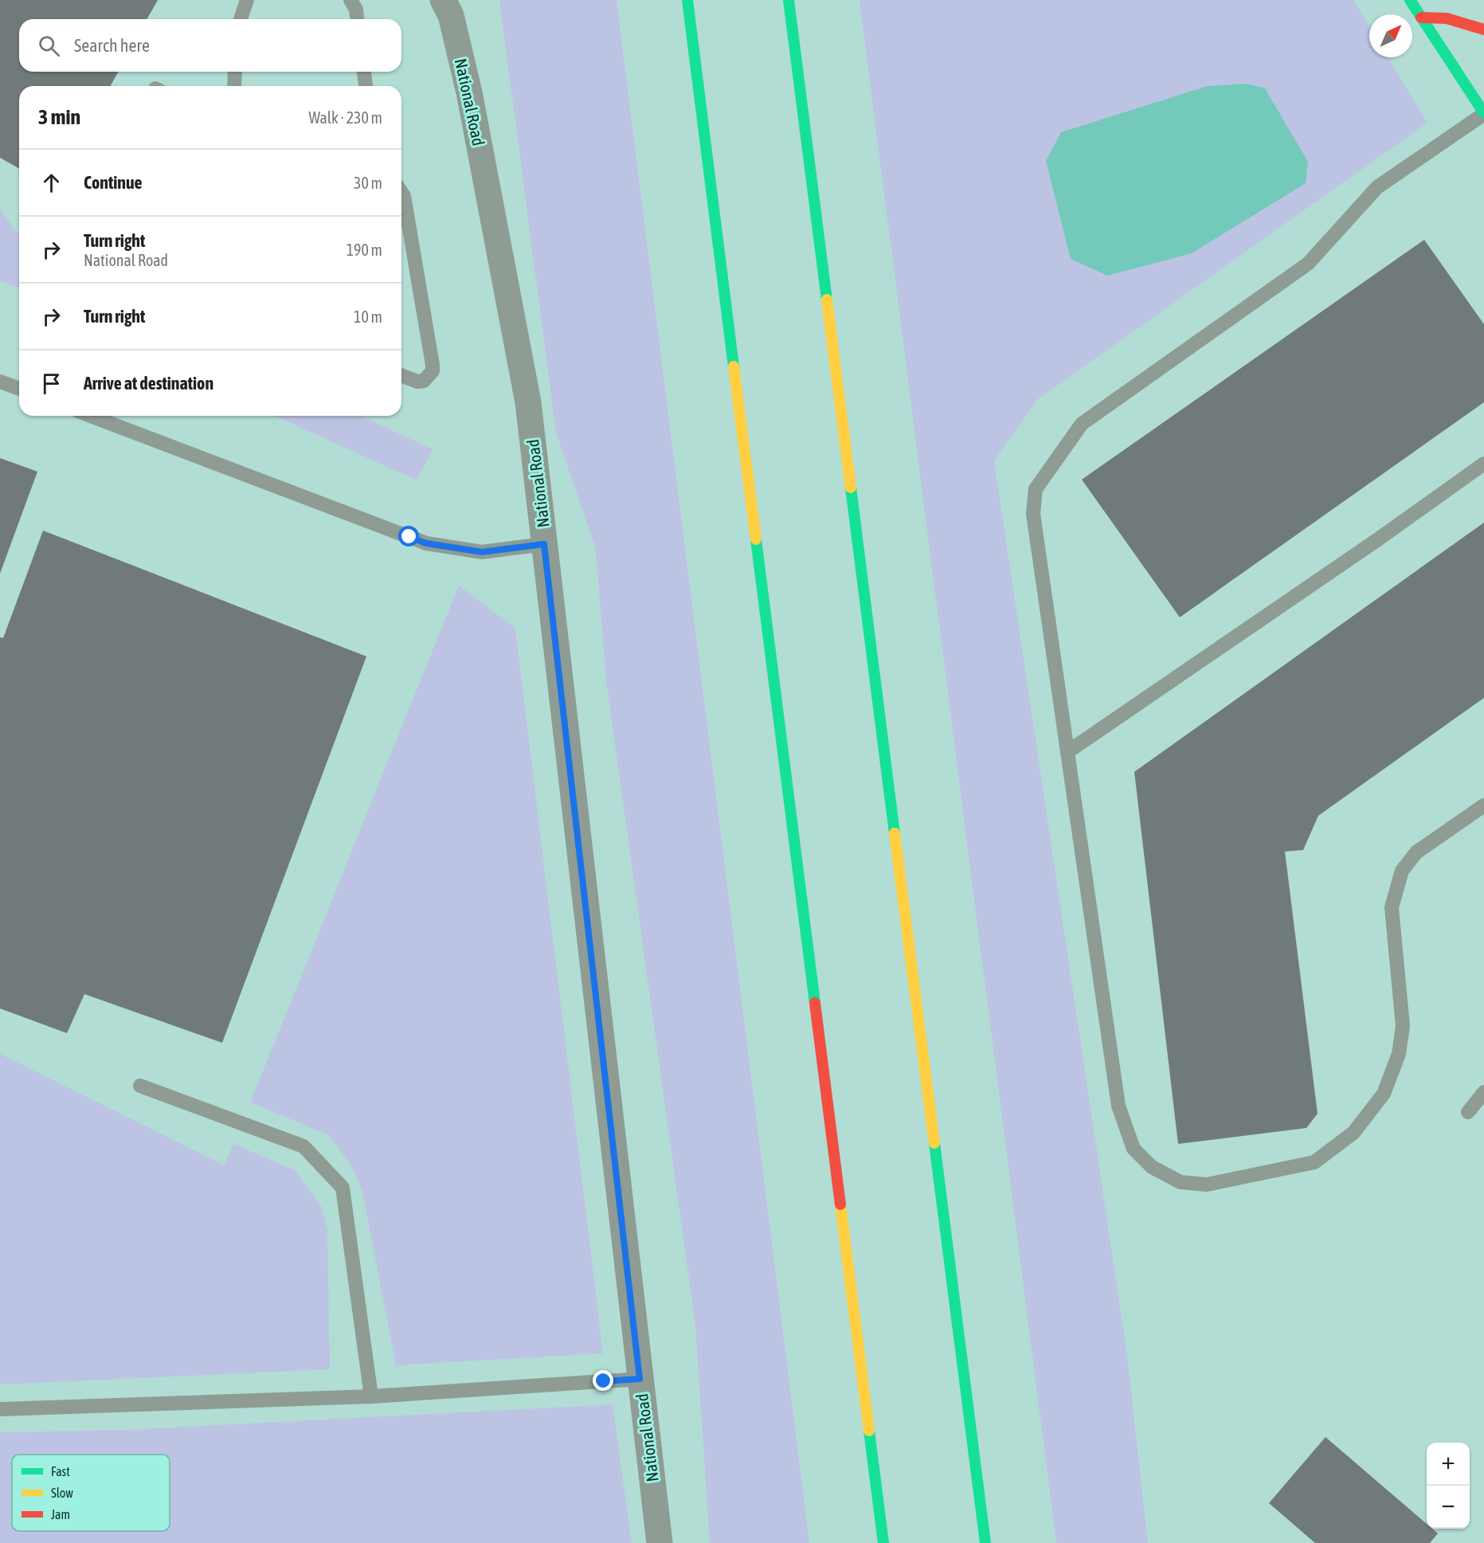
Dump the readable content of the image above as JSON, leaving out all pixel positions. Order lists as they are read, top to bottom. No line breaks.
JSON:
{"streets":{"street":["National Road"]},"legend":["Fast","Slow","Jam"],"north":"top right","page":{"search":"Search here","heading":["3 min","Walk · 230 m"],"list":[["Continue","30 m"],["Turn right","National Road","190 m"],["Turn right","10 m"],"Arrive at destination"],"map_buttons":["+","−"]}}
